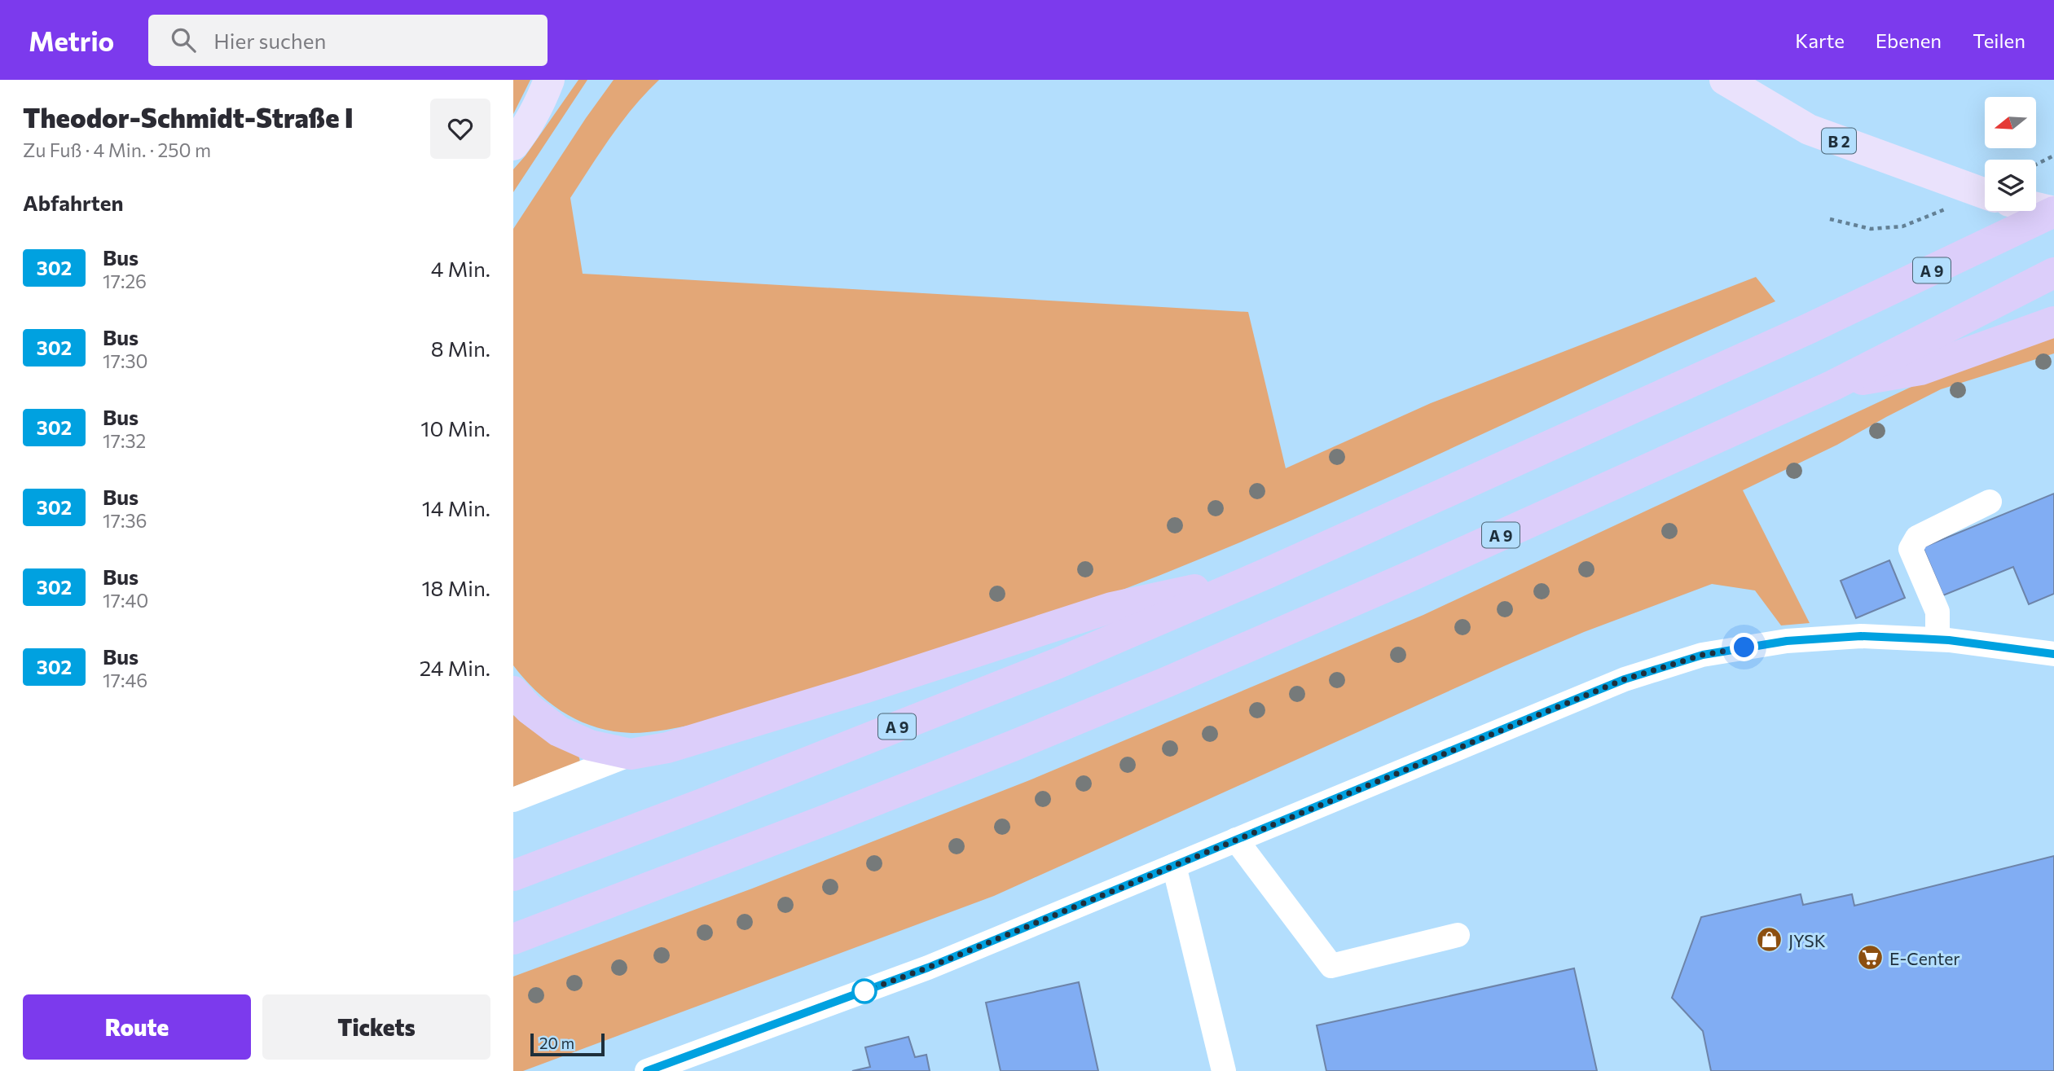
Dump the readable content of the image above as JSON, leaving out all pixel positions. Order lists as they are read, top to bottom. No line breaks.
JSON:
{"streets":{"highway":["A 9"],"main road":["B 2"]},"places":{"shop":["JYSK"],"supermarket":["E-Center"]},"lines":["bus line 302"],"scale_bar":"20 m","north":"left","page":{"header":"Metrio","search":"Hier suchen","nav":["Karte","Ebenen","Teilen"],"heading":[["Theodor-Schmidt-Straße I","Zu Fuß · 4 Min. · 250 m"],"Abfahrten"],"list":[{"mark":"302","name":"Bus","note":"17:26","value":"4 Min."},{"mark":"302","name":"Bus","note":"17:30","value":"8 Min."},{"mark":"302","name":"Bus","note":"17:32","value":"10 Min."},{"mark":"302","name":"Bus","note":"17:36","value":"14 Min."},{"mark":"302","name":"Bus","note":"17:40","value":"18 Min."},{"mark":"302","name":"Bus","note":"17:46","value":"24 Min."}],"buttons":["Route","Tickets"],"scale":"20 m"}}
